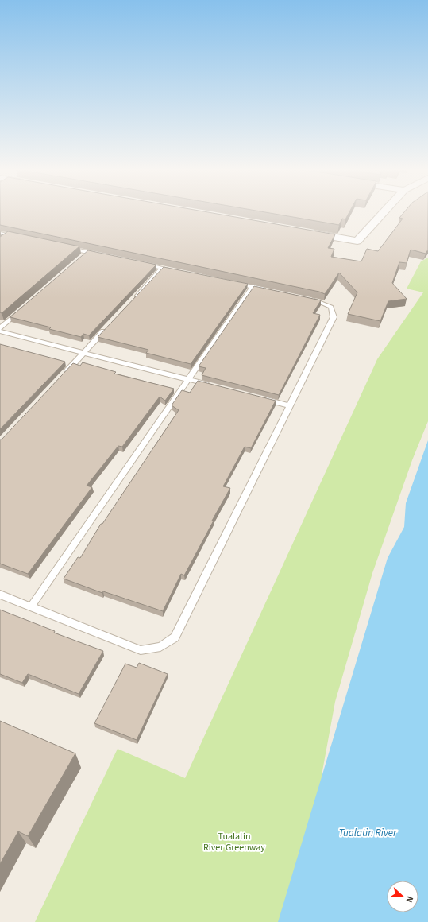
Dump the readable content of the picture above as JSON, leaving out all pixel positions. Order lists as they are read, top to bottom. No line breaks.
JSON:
{"water":["Tualatin River"],"parks":["Tualatin River Greenway"],"north":"right"}
